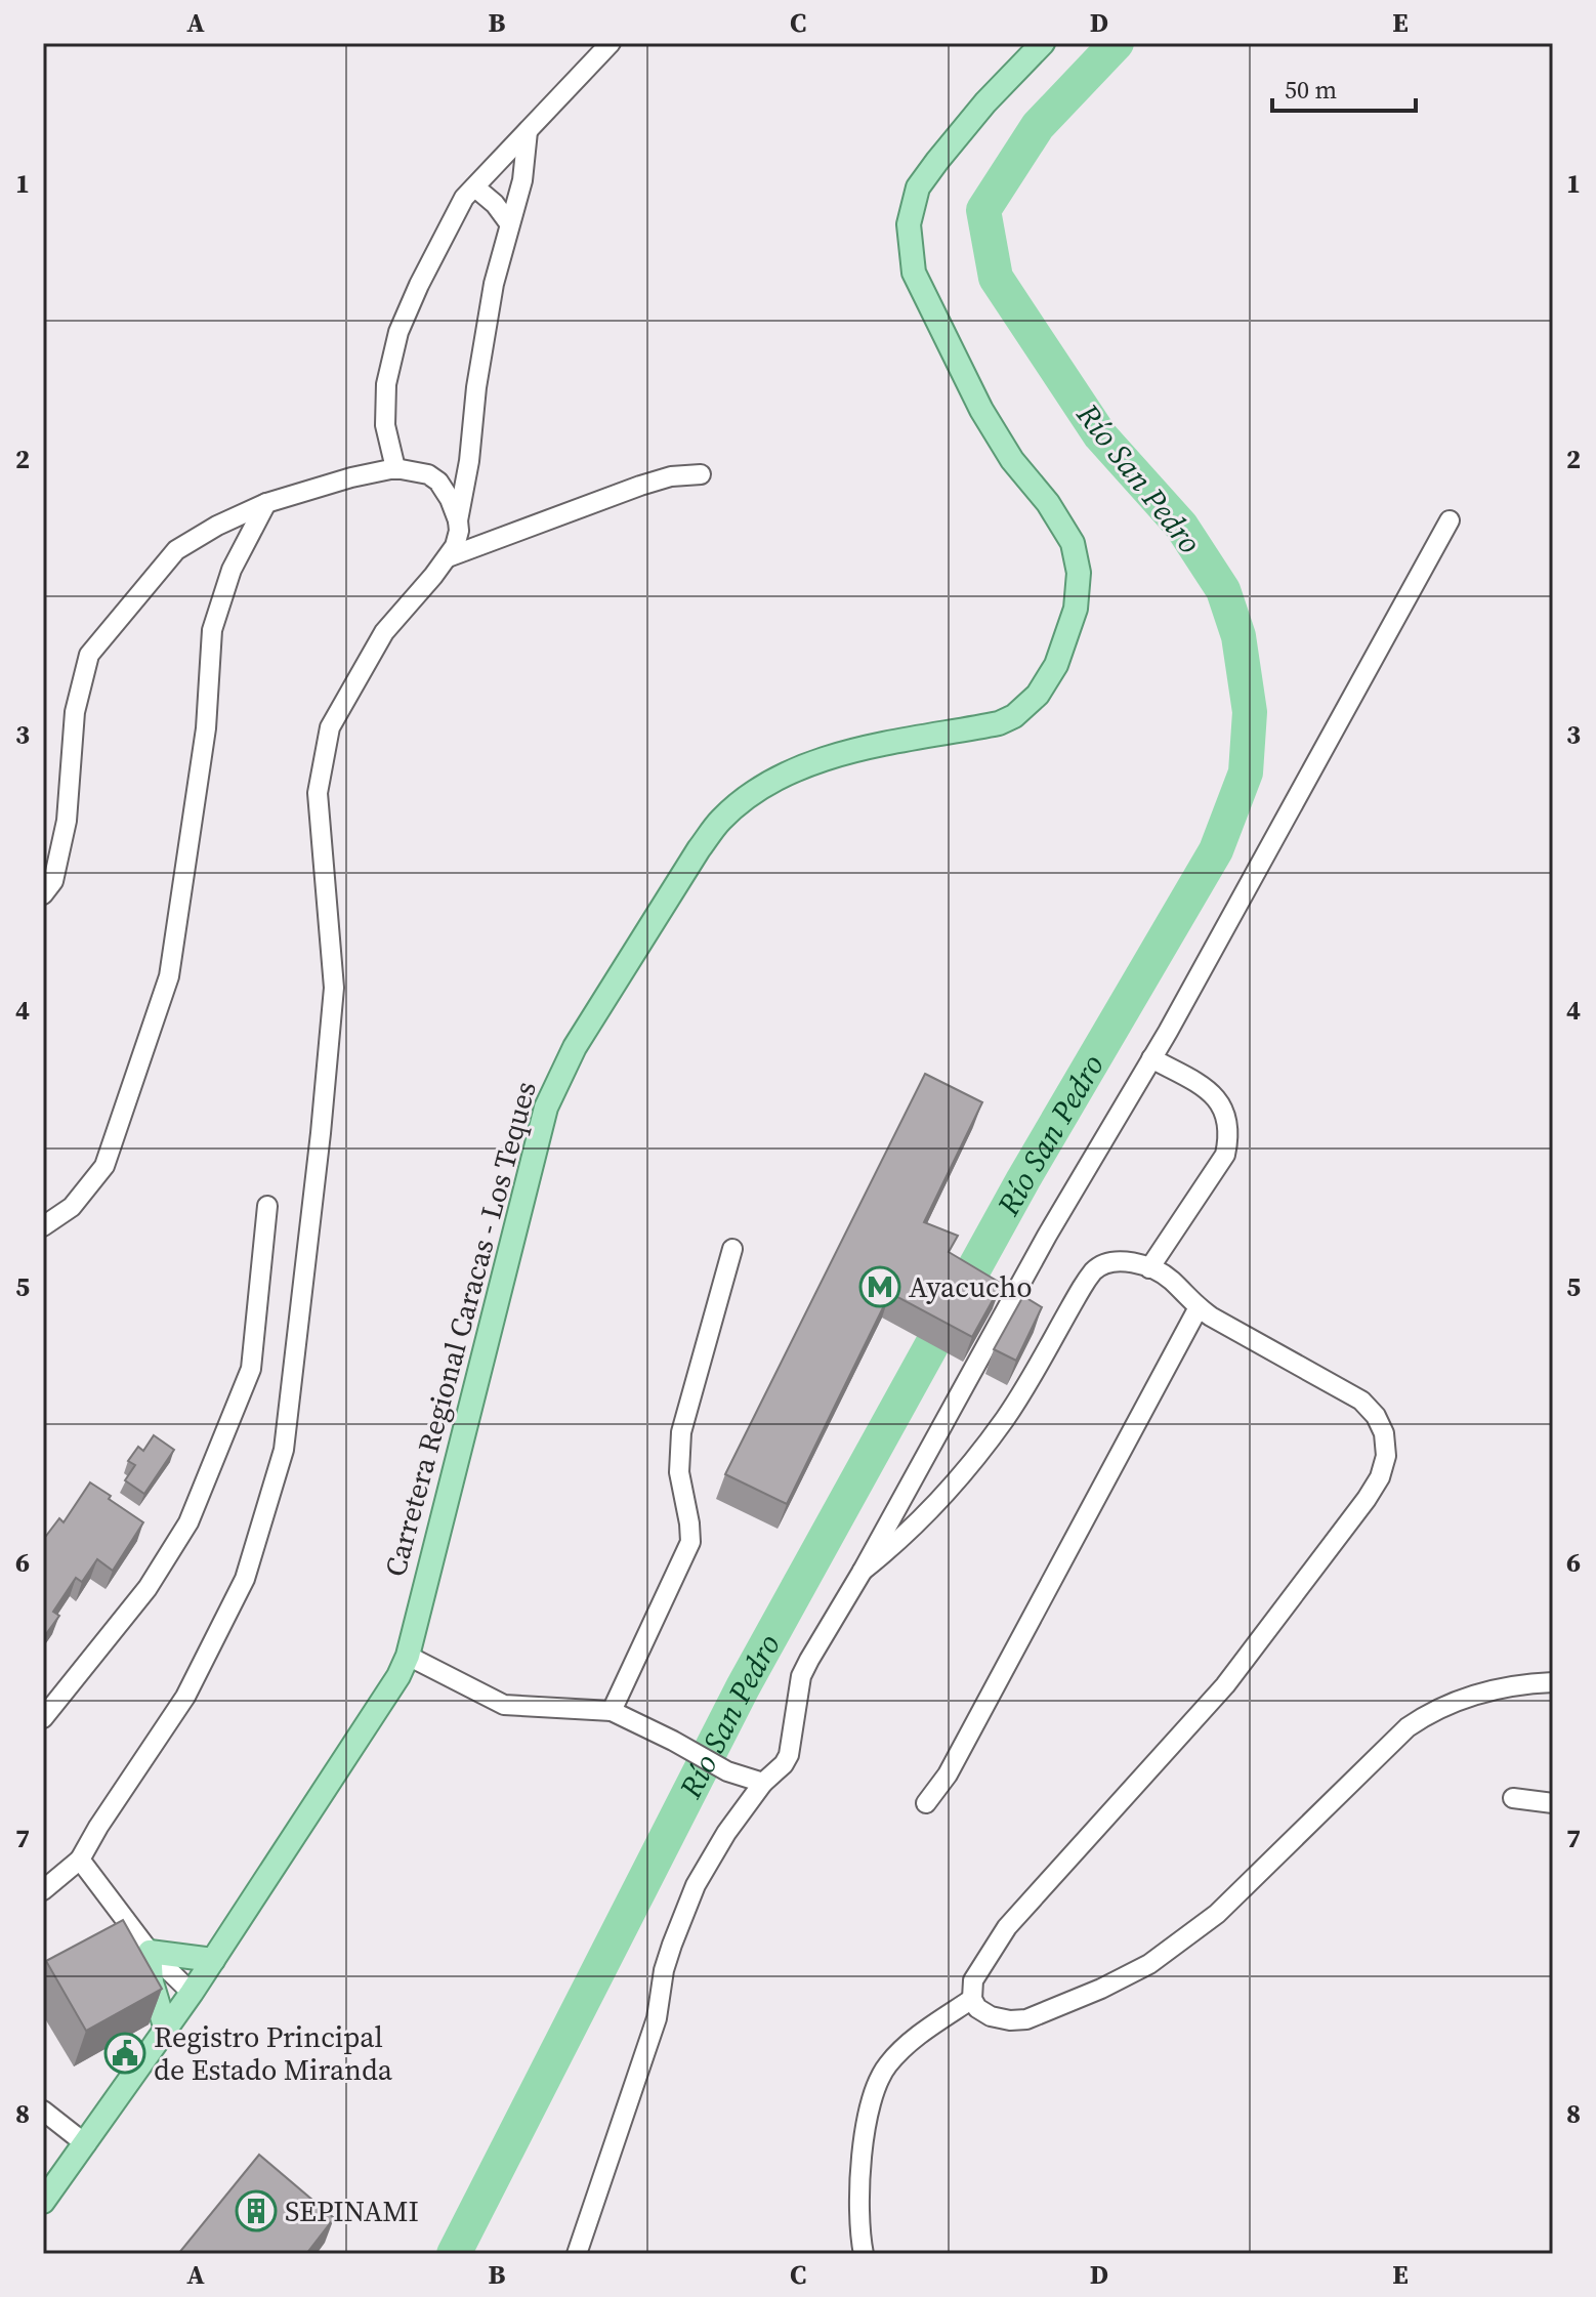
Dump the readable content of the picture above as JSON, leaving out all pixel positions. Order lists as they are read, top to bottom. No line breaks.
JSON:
{"streets":{"main road":["Carretera Regional Caracas - Los Teques"]},"water":["Río San Pedro"],"places":{"metro station":["Ayacucho"],"public building":["Registro Principal de Estado Miranda"],"building":["SEPINAMI"]},"scale_bar":"50 m","grid":{"columns":["A","B","C","D","E"],"rows":["1","2","3","4","5","6","7","8"]}}
